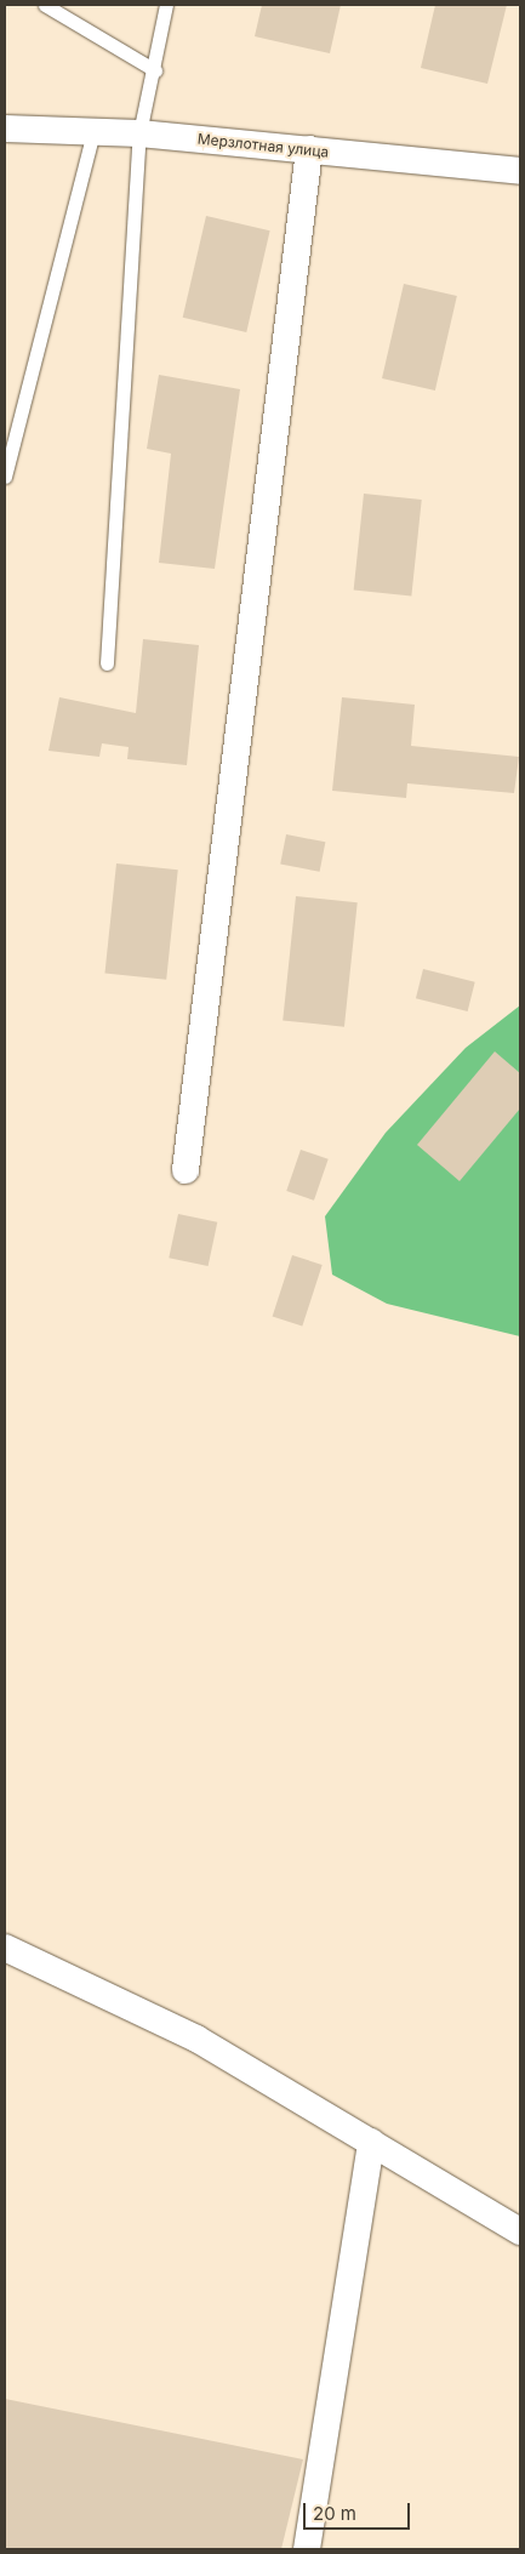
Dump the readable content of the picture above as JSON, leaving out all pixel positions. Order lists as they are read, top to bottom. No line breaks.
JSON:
{"streets":{"street":["Мерзлотная улица"]},"scale_bar":"20 m"}
